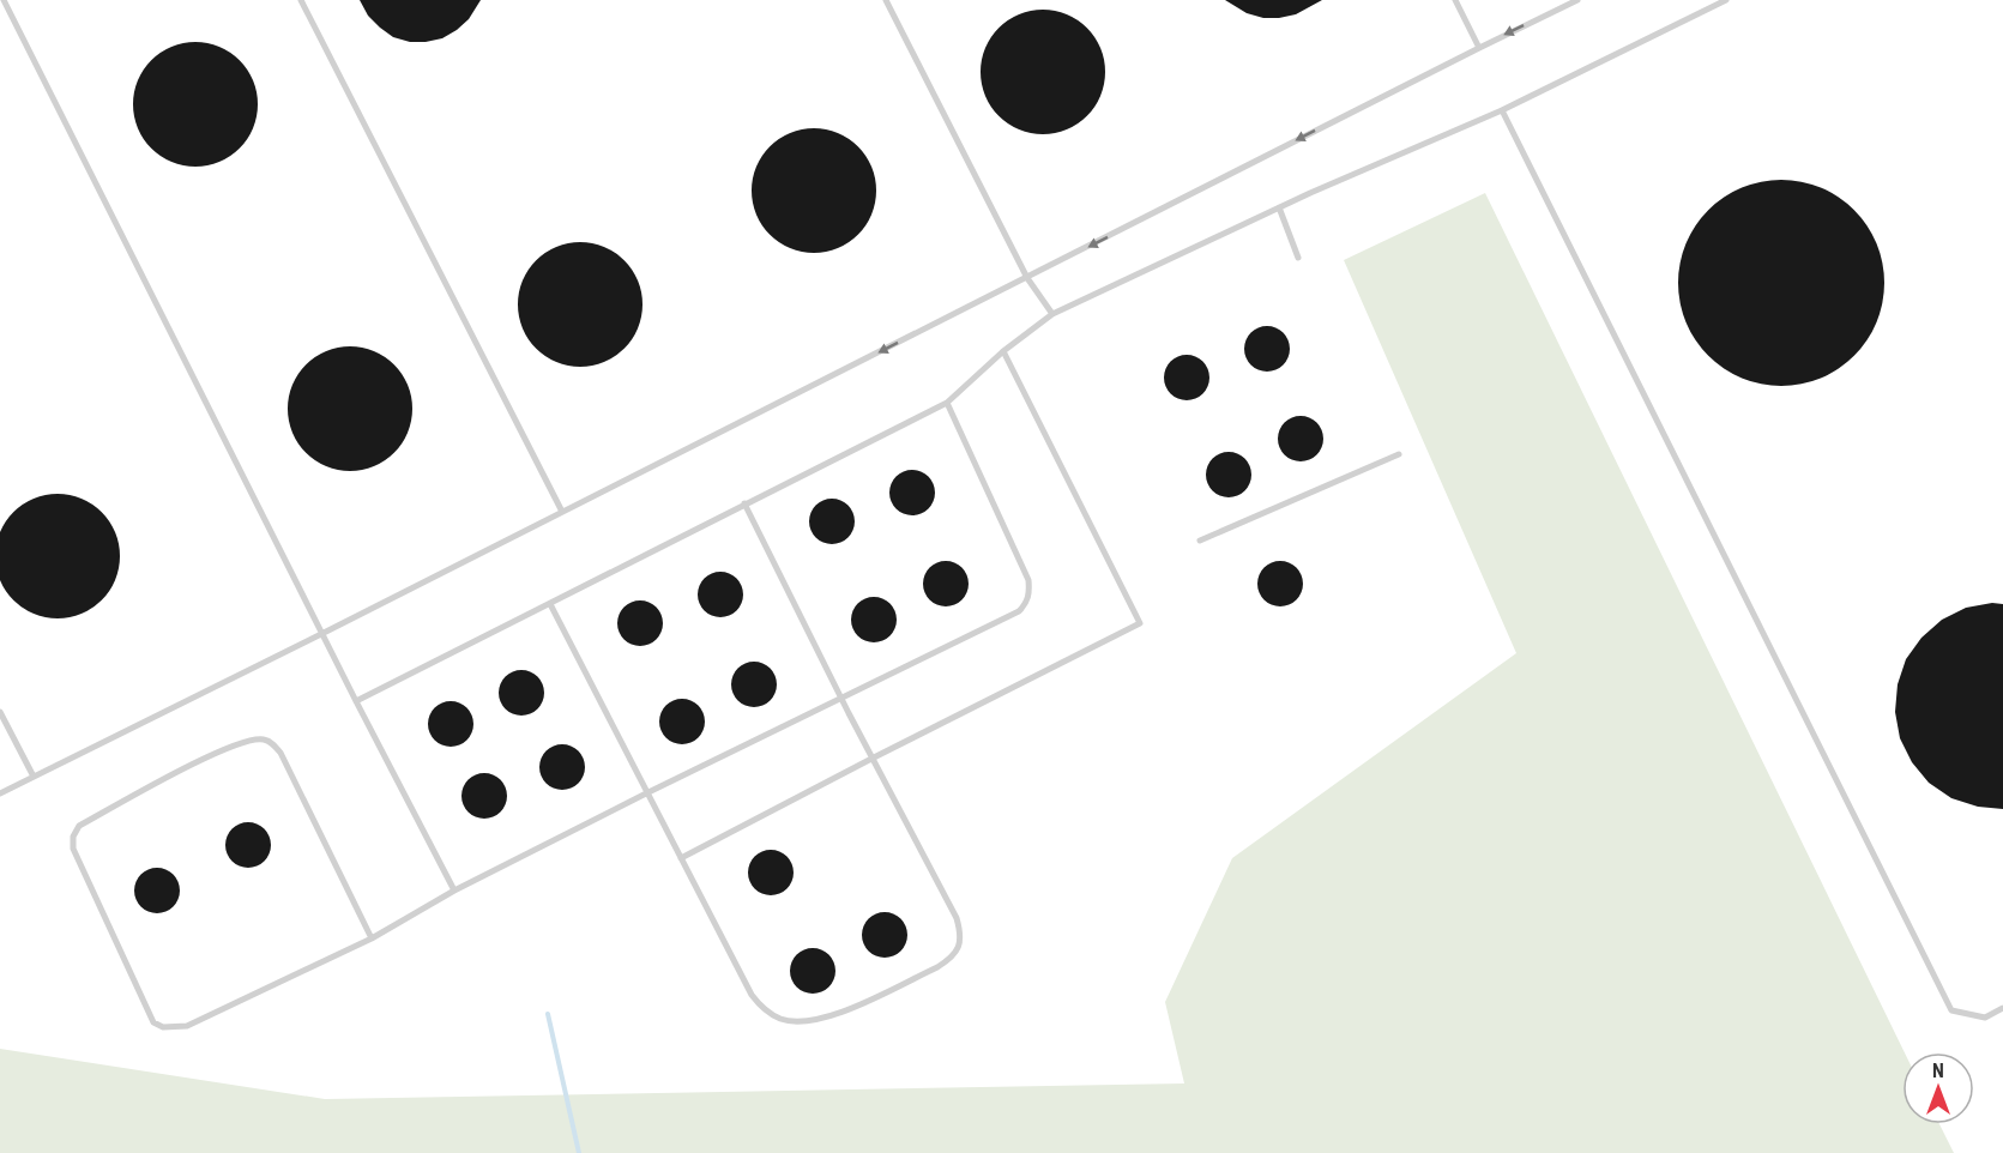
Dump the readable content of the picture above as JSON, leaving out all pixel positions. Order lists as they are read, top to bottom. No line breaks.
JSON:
{"north":"top"}
